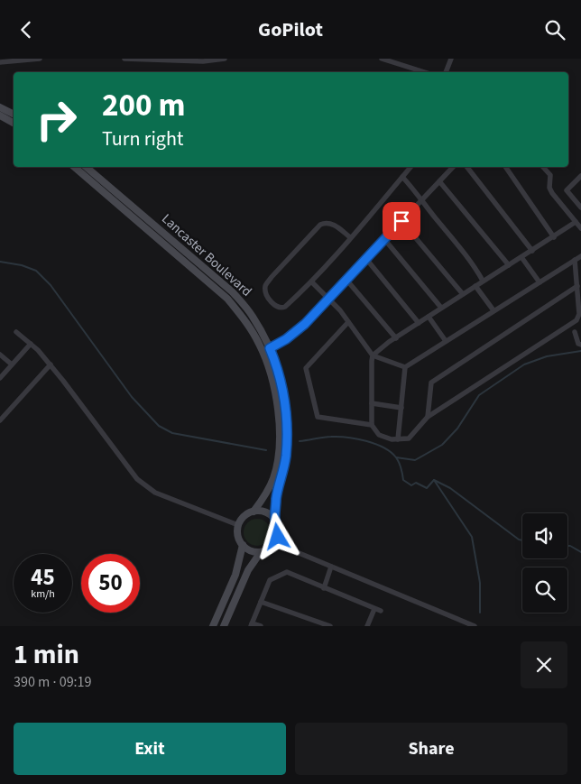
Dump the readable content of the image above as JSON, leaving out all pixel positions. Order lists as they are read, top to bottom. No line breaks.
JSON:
{"streets":{"main road":["Lancaster Boulevard"]},"page":{"header":"GoPilot","turn":["200 m","Turn right"],"speed":"45 km/h","limit":"50","heading":["1 min","390 m · 09:19"],"buttons":["Exit","Share"]}}
